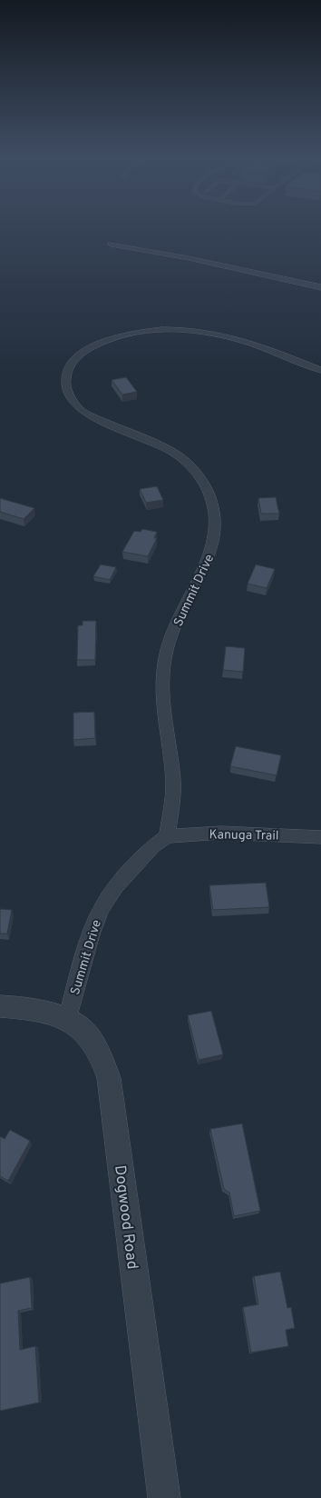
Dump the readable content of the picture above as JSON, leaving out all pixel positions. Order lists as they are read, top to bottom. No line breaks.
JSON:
{"streets":{"street":["Summit Drive","Kanuga Trail","Dogwood Road"]},"crossings":[["Summit Drive","Kanuga Trail"],["Summit Drive","Dogwood Road"]]}
